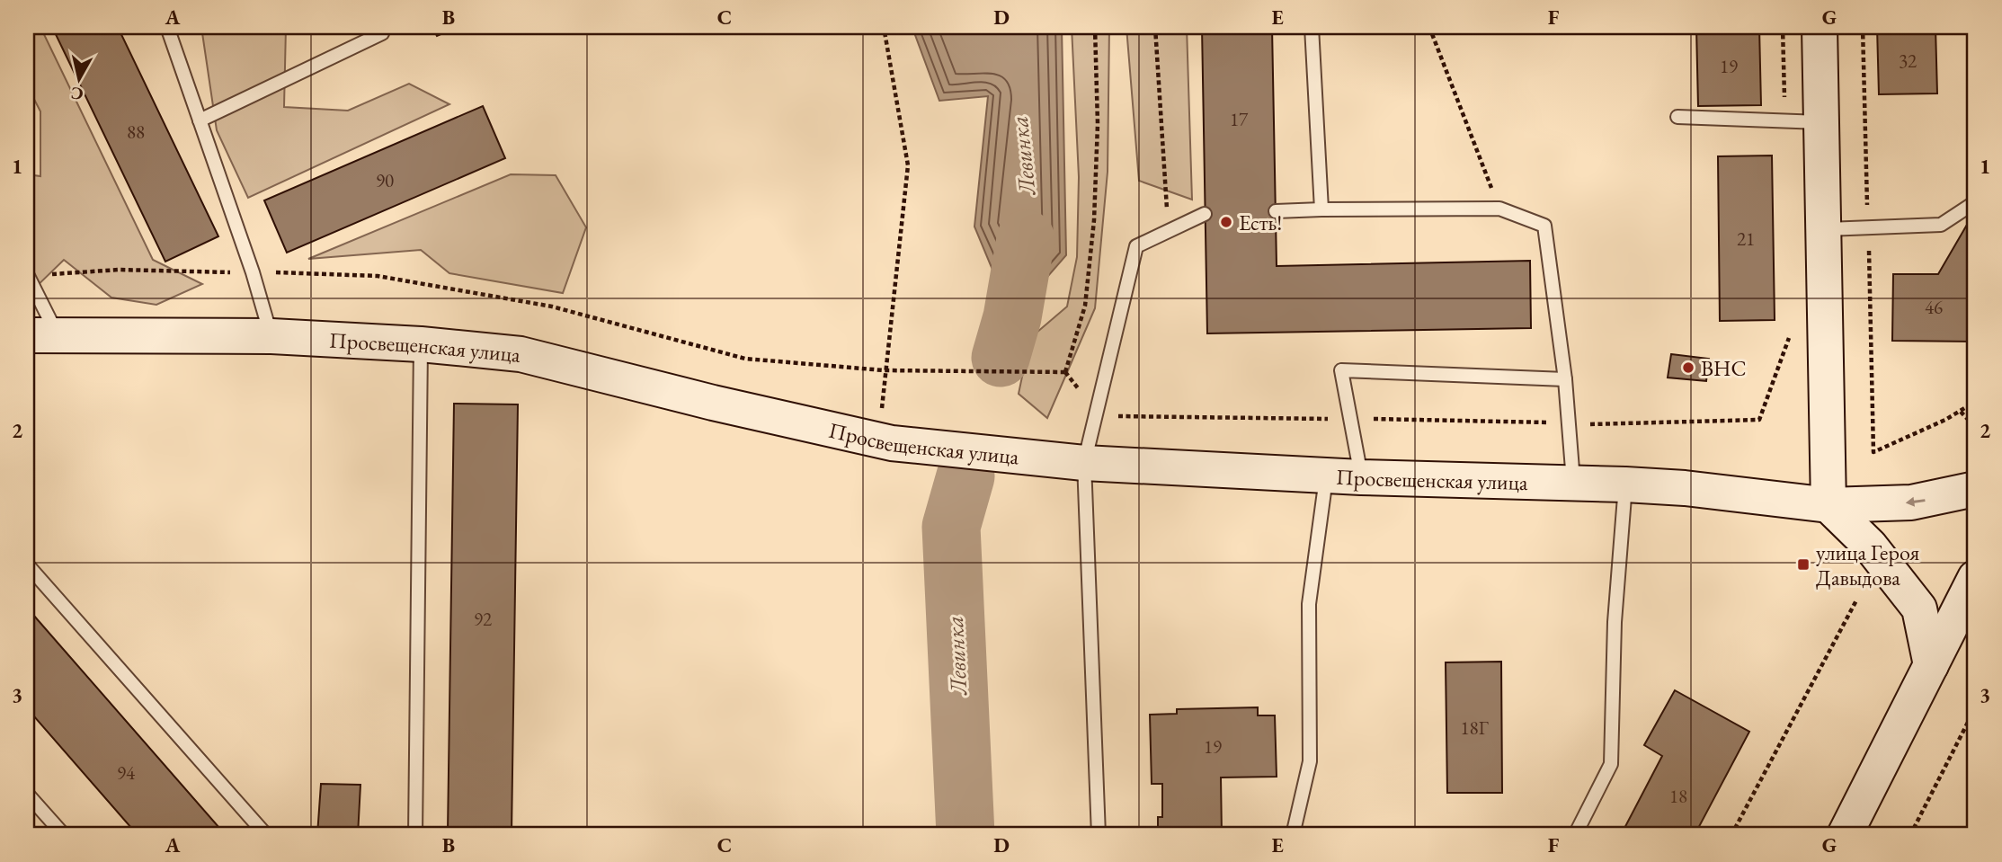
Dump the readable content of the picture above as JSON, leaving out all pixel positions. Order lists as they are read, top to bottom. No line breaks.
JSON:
{"streets":{"main road":["Просвещенская улица"]},"water":["Левинка"],"places":{"other":["Есть!","ВНС"],"transit":["улица Героя Давыдова"]},"house_numbers":["32","19","17","88","90","21","46","92","18Г","19","94","18"],"north":"bottom","grid":{"columns":["A","B","C","D","E","F","G"],"rows":["1","2","3"]}}
